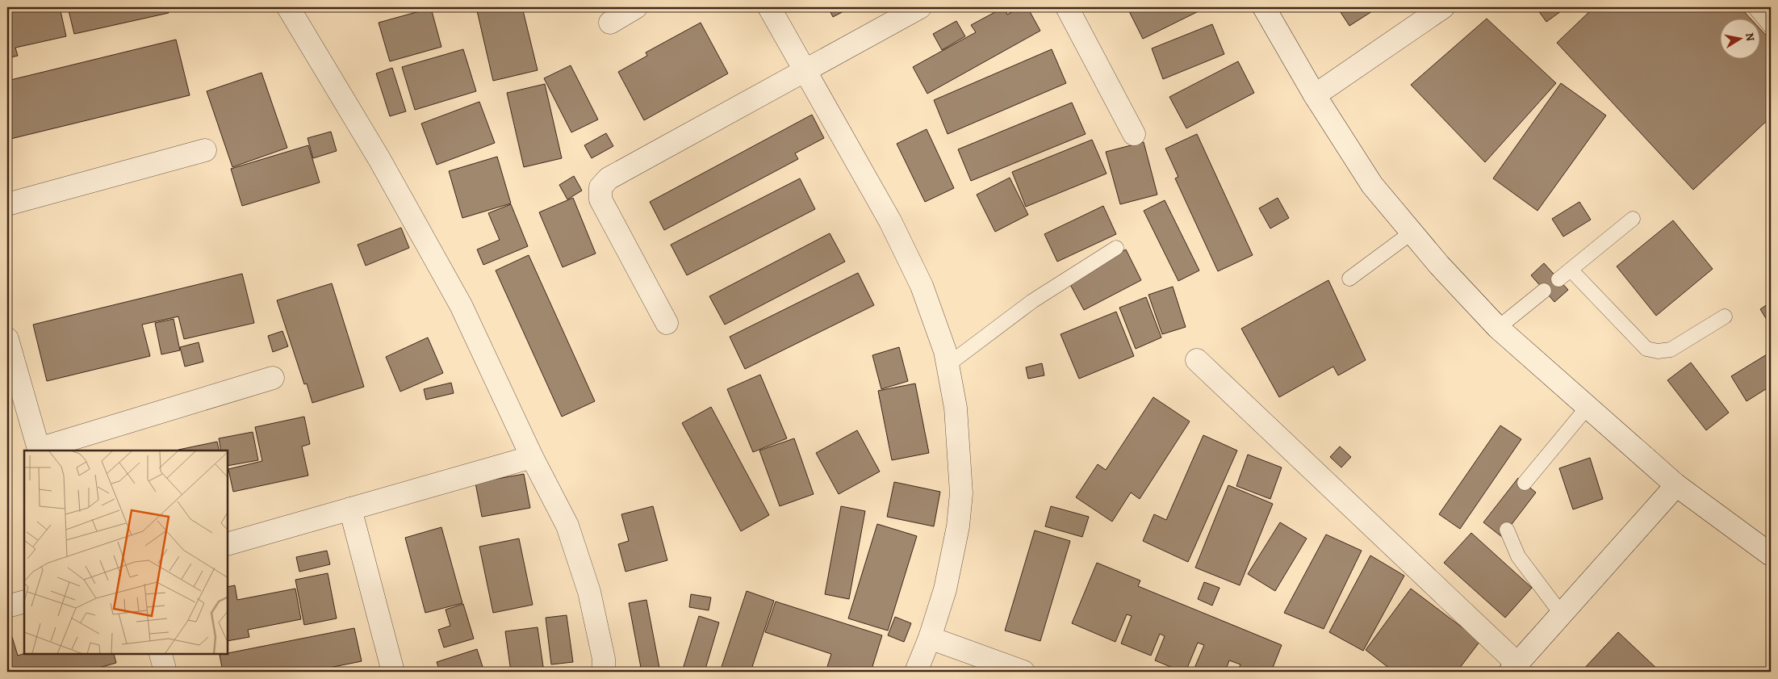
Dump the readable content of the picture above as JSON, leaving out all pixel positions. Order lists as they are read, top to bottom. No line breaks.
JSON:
{"north":"right"}
